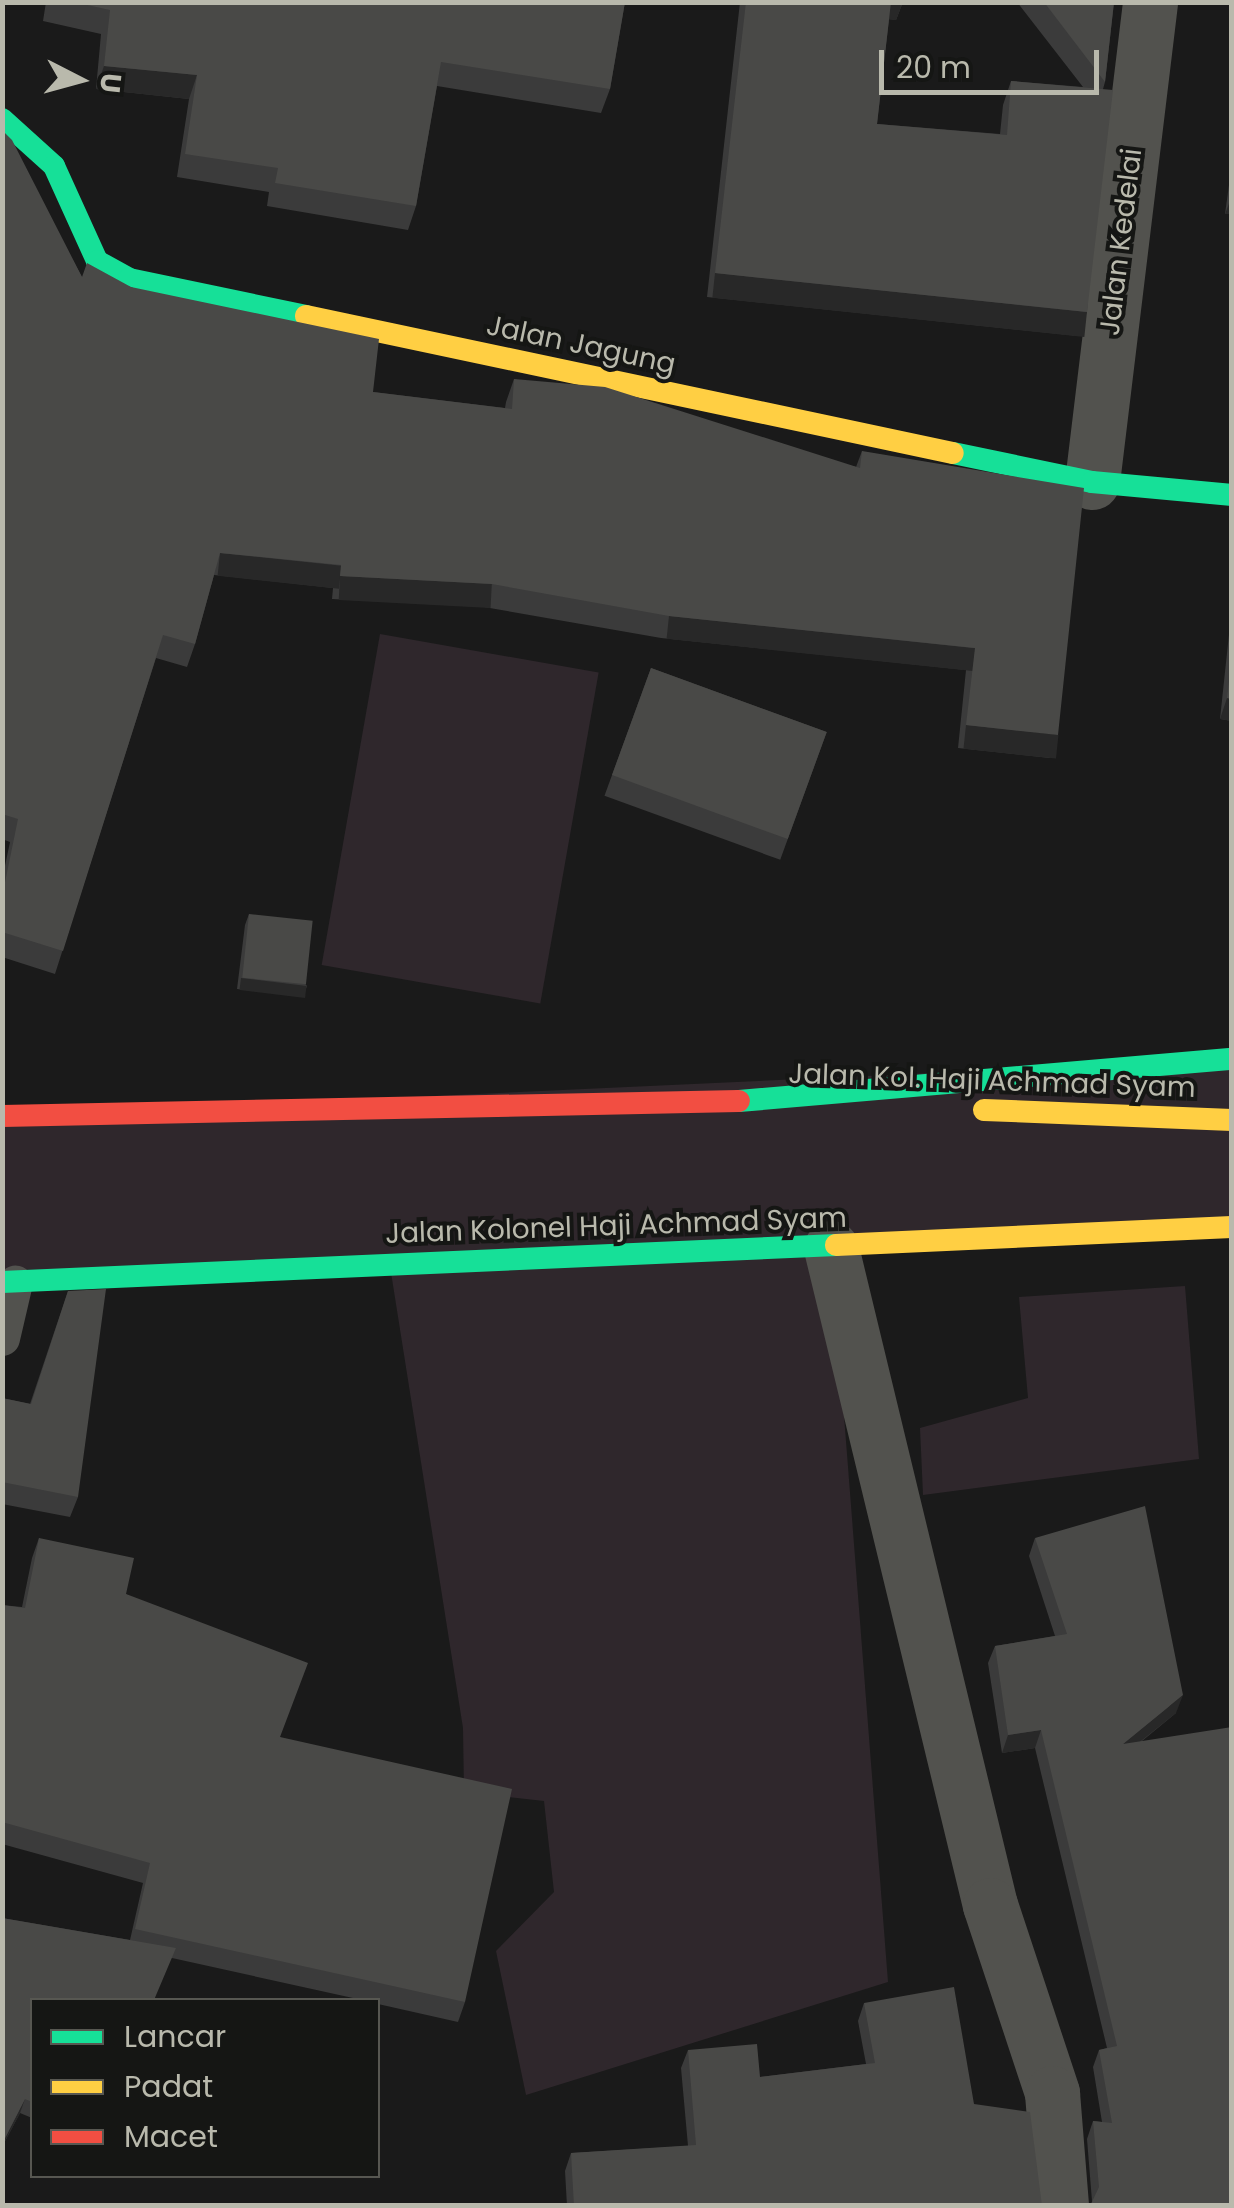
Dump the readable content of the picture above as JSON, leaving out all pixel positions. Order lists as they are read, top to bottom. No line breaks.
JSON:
{"streets":{"main road":["Jalan Jagung","Jalan Kol. Haji Achmad Syam","Jalan Kolonel Haji Achmad Syam"],"street":["Jalan Kedelai"]},"crossings":[["Jalan Kedelai","Jalan Jagung"]],"legend":["Lancar","Padat","Macet"],"scale_bar":"20 m","north":"right"}
